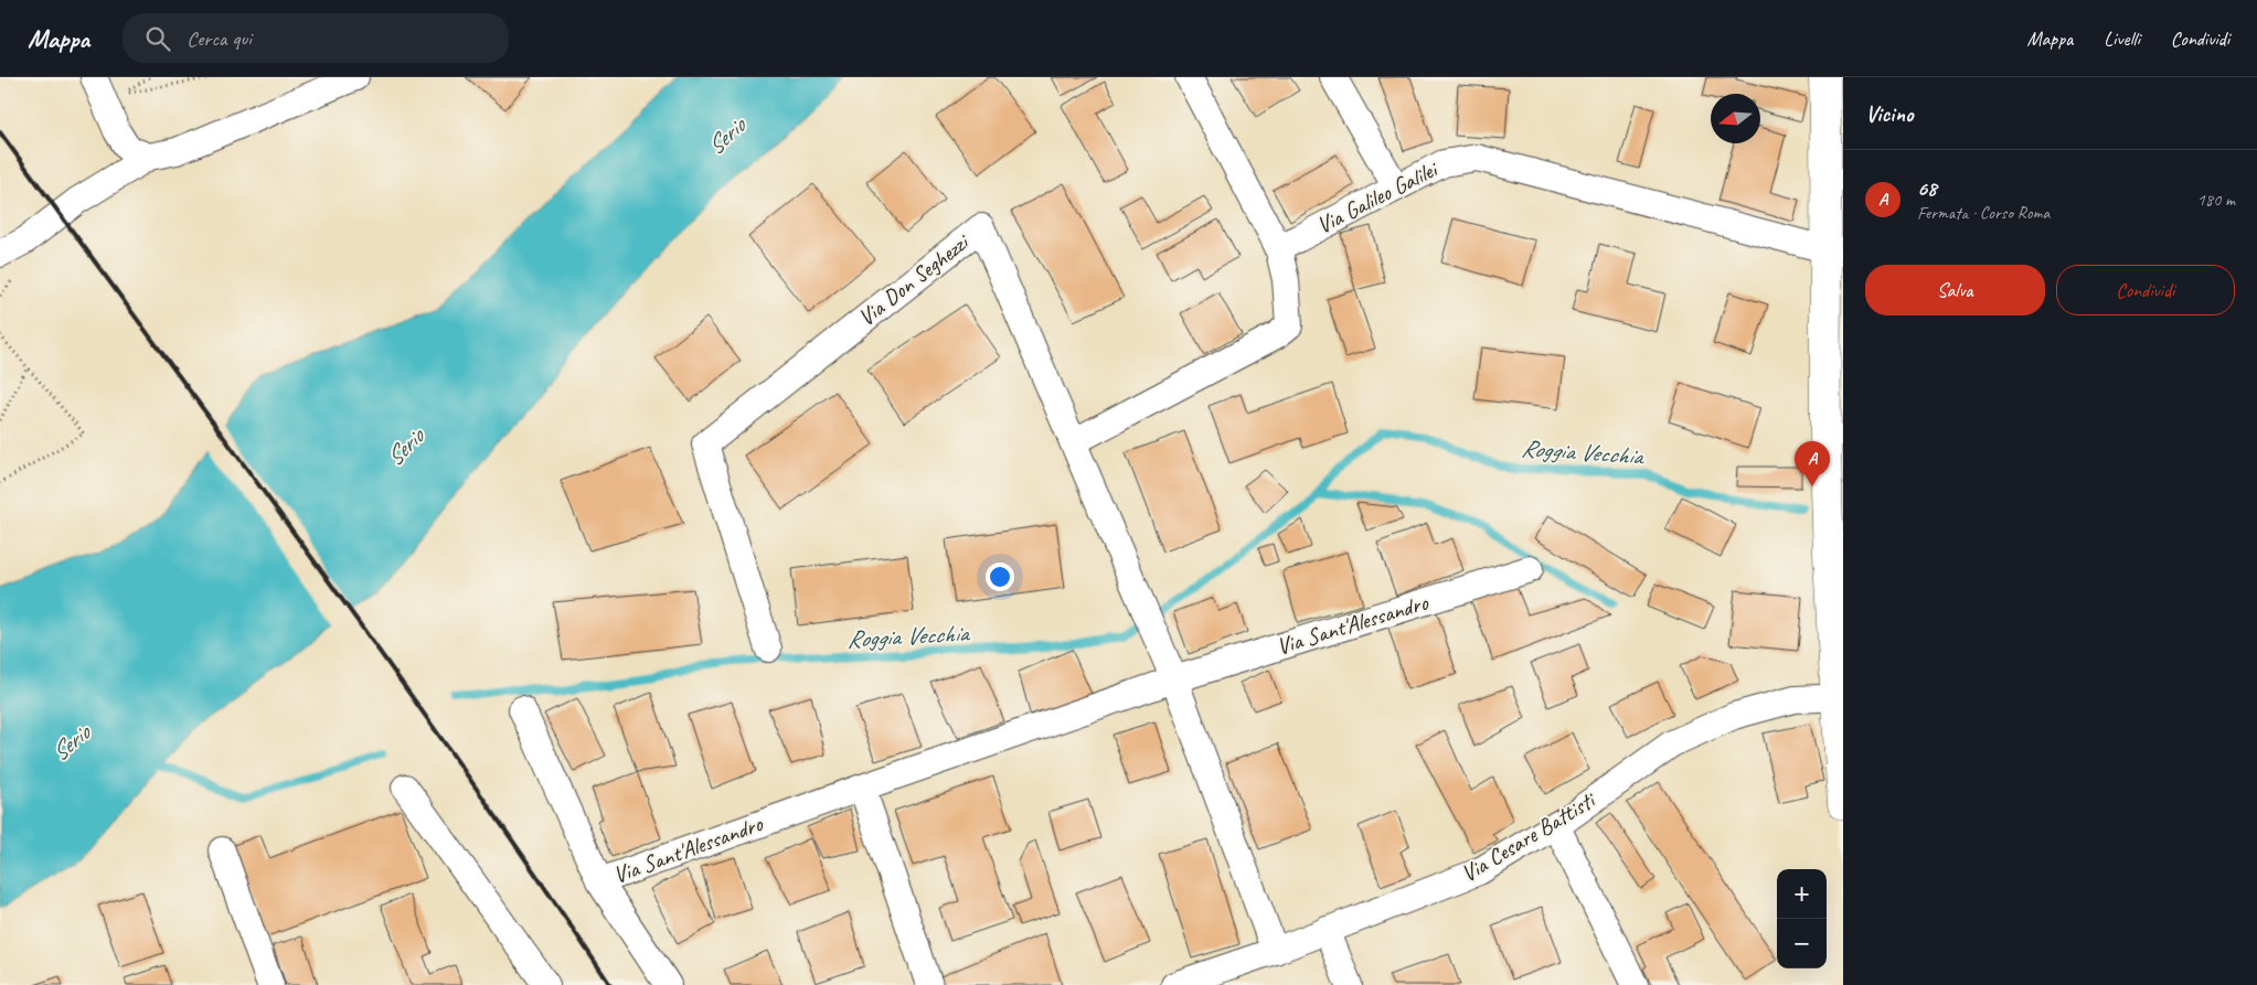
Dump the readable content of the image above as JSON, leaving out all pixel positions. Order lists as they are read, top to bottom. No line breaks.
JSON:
{"streets":{"street":["Via Galileo Galilei","Via Don Seghezzi","Via Sant'Alessandro","Via Cesare Battisti"]},"crossings":[["Via Don Seghezzi","Via Sant'Alessandro"]],"water":["Serio","Roggia Vecchia"],"north":"left","page":{"header":"Mappa","search":"Cerca qui","nav":["Mappa","Livelli","Condividi"],"heading":"Vicino","list":[{"mark":"A","name":"68","note":"Fermata · Corso Roma","value":"180 m"}],"buttons":["Salva","Condividi"],"pins":"A","map_buttons":["+","−"]}}
